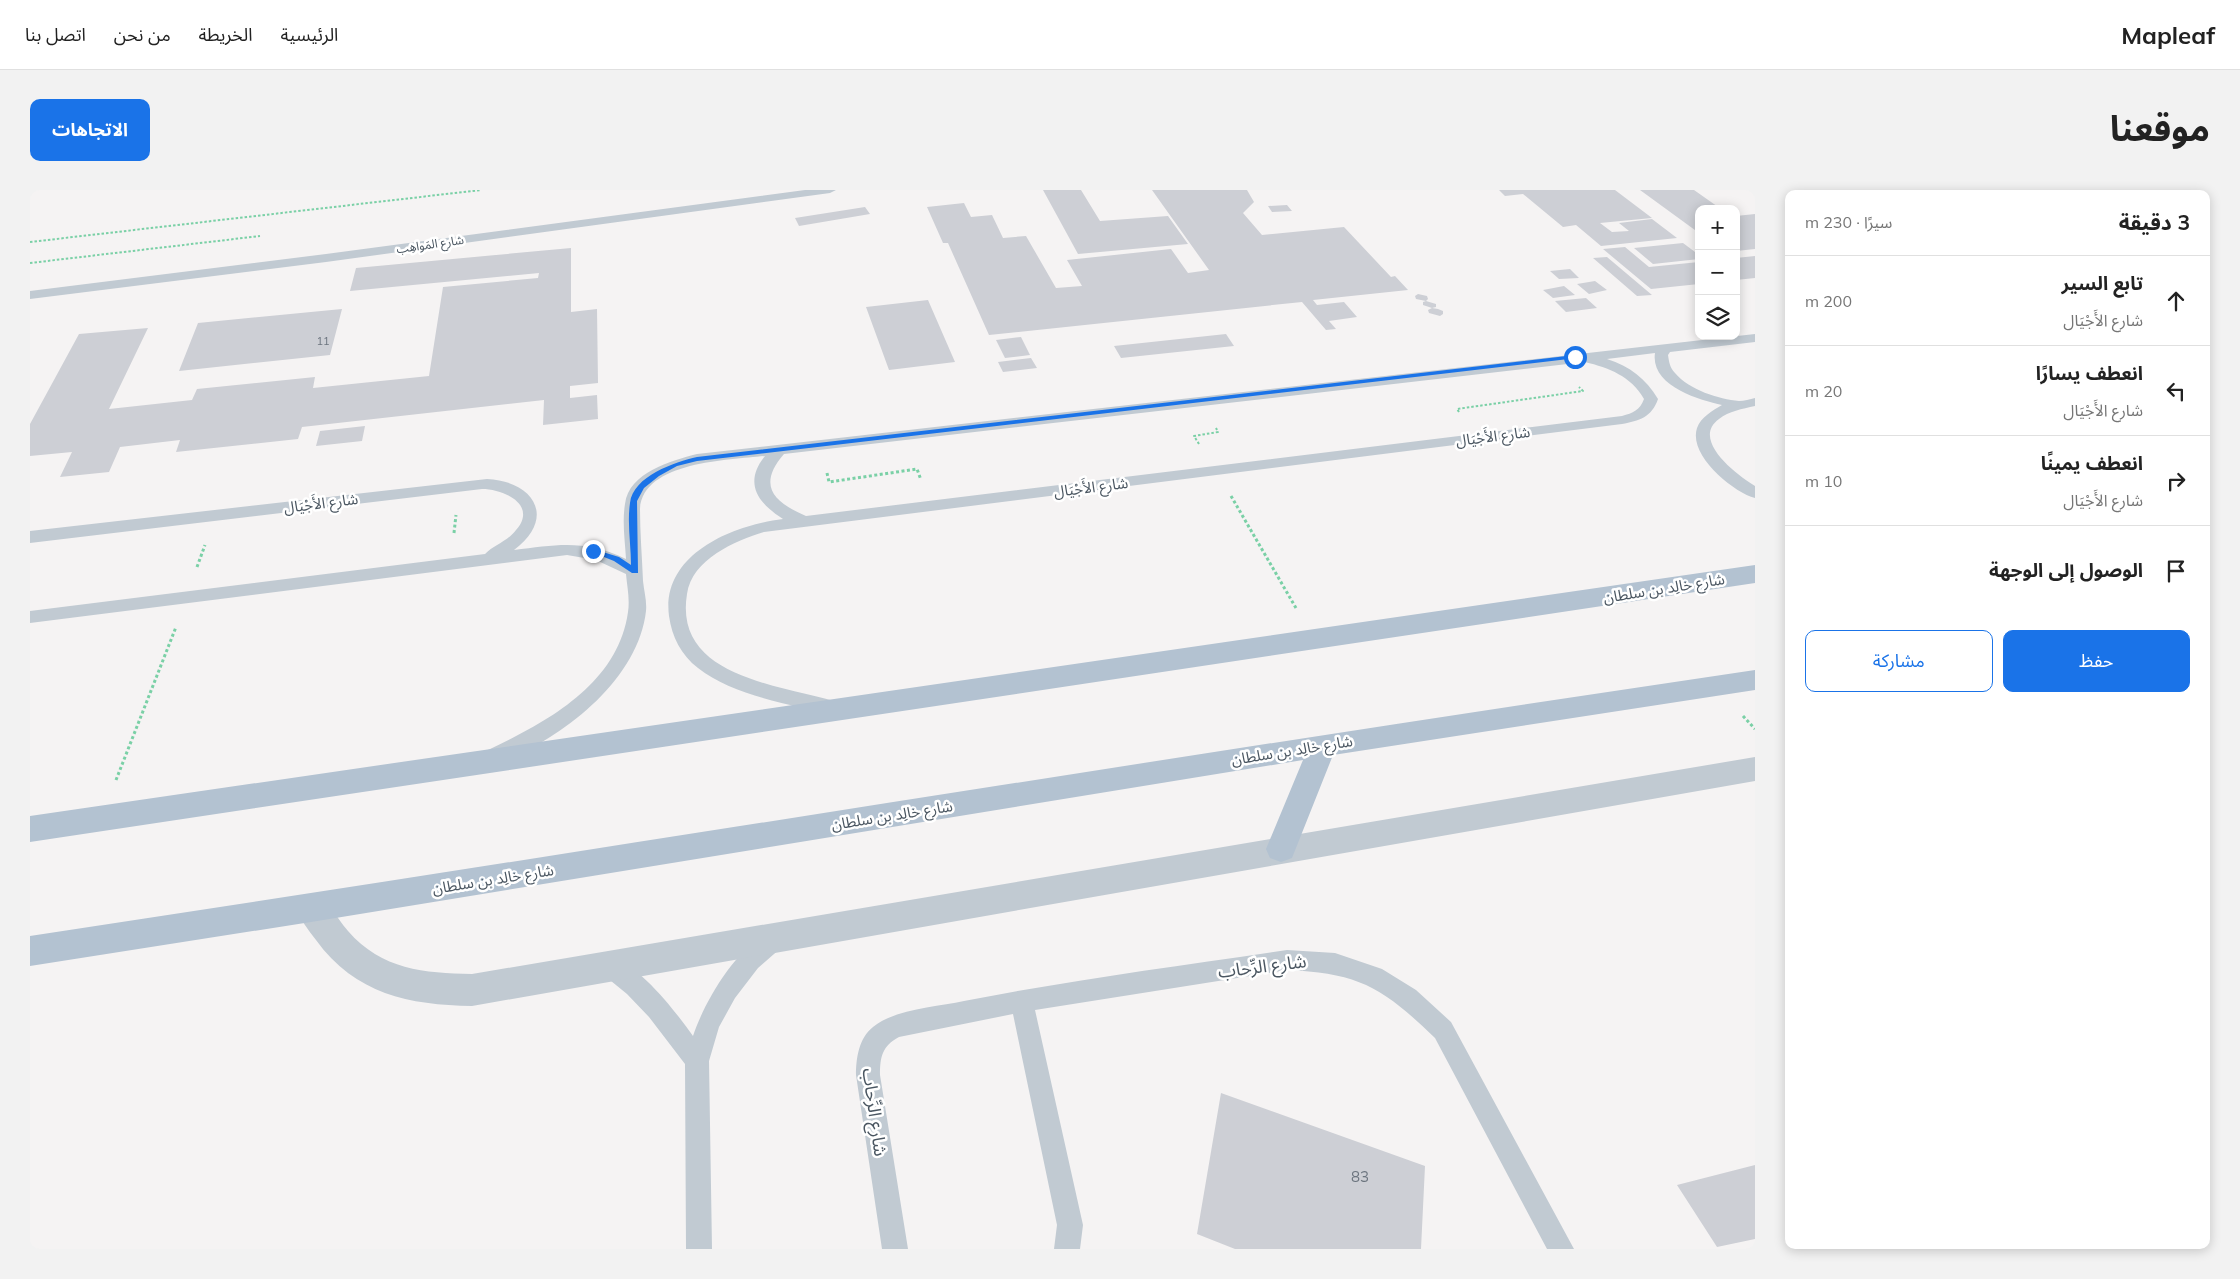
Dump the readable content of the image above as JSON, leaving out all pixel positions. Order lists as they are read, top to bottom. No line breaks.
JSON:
{"streets":{"main road":["شارع خالِد بن سلطان"],"lane":["شارع المَواهِب","شارع الأَجْيَال","شارع الرِّحاب"]},"crossings":[["شارع الأَجْيَال","شارع خالِد بن سلطان"]],"house_numbers":["11","83"],"page":{"header":"Mapleaf","nav":["الرئيسية","الخريطة","من نحن","اتصل بنا"],"title":"موقعنا","buttons":["الاتجاهات",["حفظ","مشاركة"]],"heading":["3 دقيقة","سيرًا · 230 m"],"map_buttons":["+","−"],"list":[["تابع السير","شارع الأَجْيَال","200 m"],["انعطف يسارًا","شارع الأَجْيَال","20 m"],["انعطف يمينًا","شارع الأَجْيَال","10 m"],"الوصول إلى الوجهة"]}}
